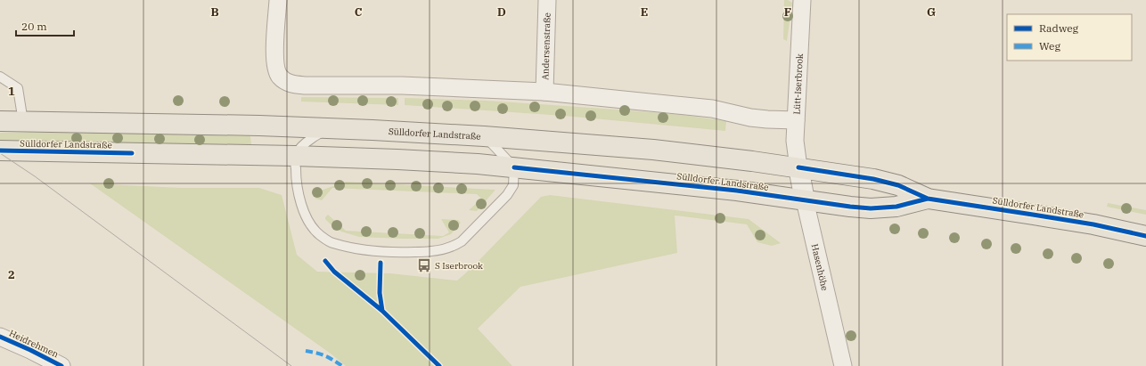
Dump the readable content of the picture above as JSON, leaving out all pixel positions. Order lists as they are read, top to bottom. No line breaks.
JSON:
{"streets":{"main road":["Sülldorfer Landstraße"],"street":["Andersenstraße","Lütt-Iserbrook","Hasenhöhe","Heidrehmen"]},"crossings":[["Lütt-Iserbrook","Sülldorfer Landstraße"],["Lütt-Iserbrook","Hasenhöhe"],["Sülldorfer Landstraße","Hasenhöhe"]],"places":{"bus stop":["S Iserbrook"]},"legend":["Radweg","Weg"],"scale_bar":"20 m","grid":{"columns":["B","C","D","E","F","G"],"rows":["1","2"]}}
